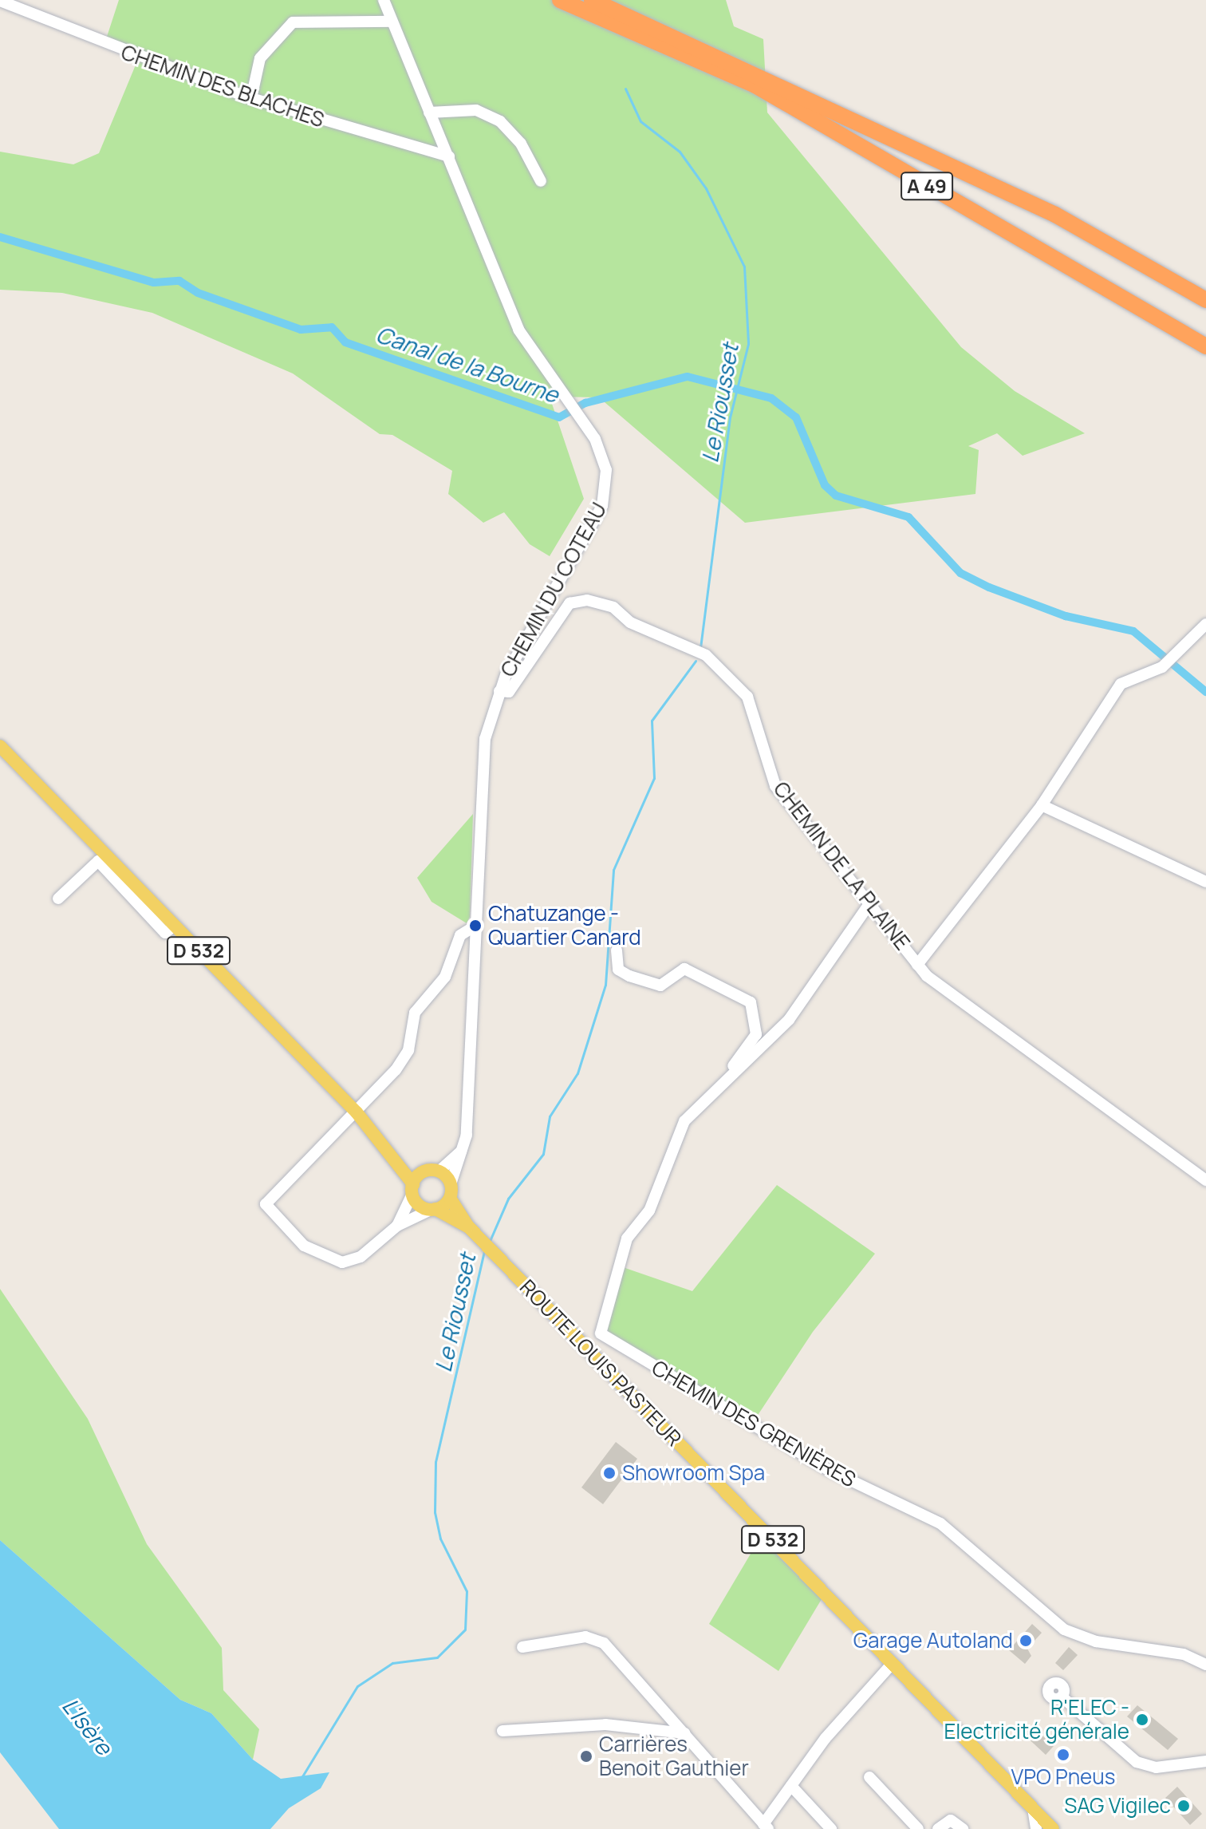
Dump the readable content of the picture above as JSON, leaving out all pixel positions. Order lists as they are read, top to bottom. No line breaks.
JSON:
{"streets":{"highway":["A 49"],"main road":["D 532","ROUTE LOUIS PASTEUR"],"street":["CHEMIN DES BLACHES","CHEMIN DU COTEAU","CHEMIN DE LA PLAINE","CHEMIN DES GRENIÈRES"]},"crossings":[["CHEMIN DES BLACHES","CHEMIN DU COTEAU"],["CHEMIN DU COTEAU","CHEMIN DE LA PLAINE"],["CHEMIN DU COTEAU","D 532"],["CHEMIN DU COTEAU","ROUTE LOUIS PASTEUR"],["D 532","ROUTE LOUIS PASTEUR"]],"water":["Canal de la Bourne","Le Riousset","L'Isère"],"places":["Chatuzange - Quartier Canard","Showroom Spa","Garage Autoland","R'ELEC - Electricité générale","VPO Pneus","Carrières Benoit Gauthier","SAG Vigilec"]}
